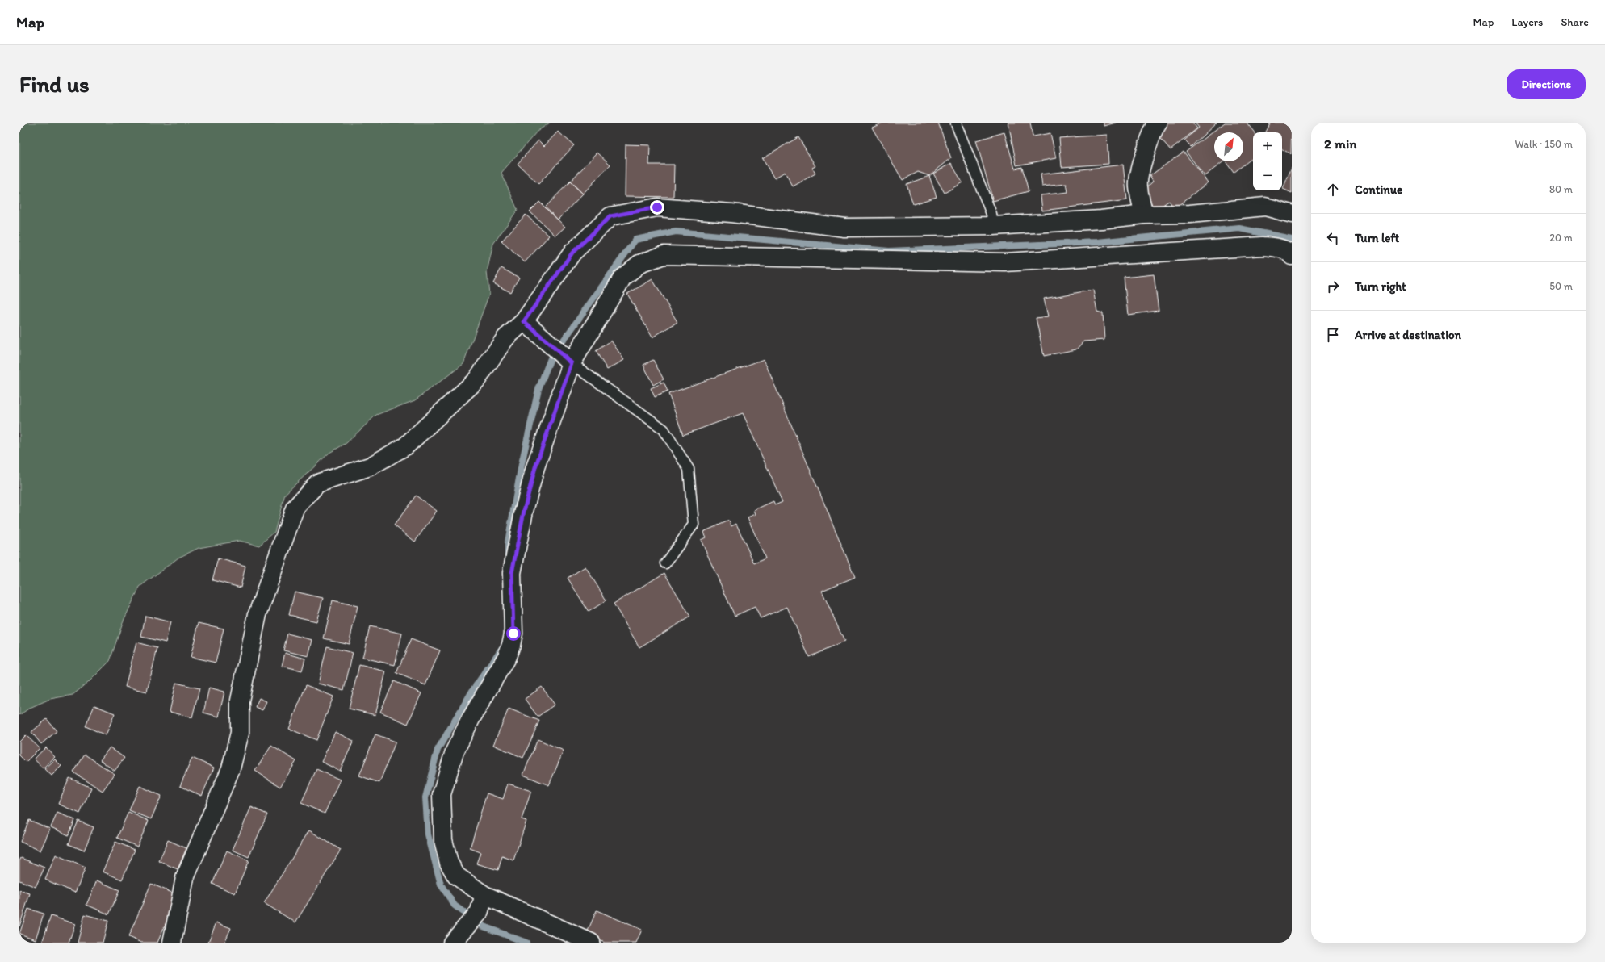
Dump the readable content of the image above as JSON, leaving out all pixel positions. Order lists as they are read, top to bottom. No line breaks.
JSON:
{"north":"top right","page":{"header":"Map","nav":["Map","Layers","Share"],"buttons":"Directions","title":"Find us","heading":["2 min","Walk · 150 m"],"map_buttons":["+","−"],"list":[["Continue","80 m"],["Turn left","20 m"],["Turn right","50 m"],"Arrive at destination"]}}
